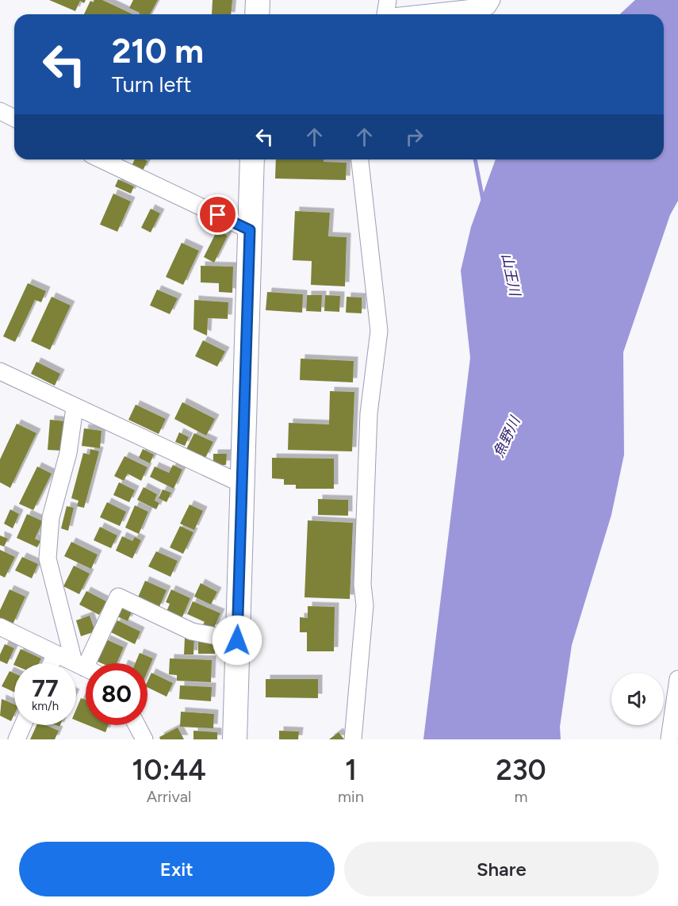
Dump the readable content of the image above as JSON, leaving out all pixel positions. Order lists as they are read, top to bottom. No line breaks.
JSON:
{"water":["山王川","魚野川"],"page":{"turn":["210 m","Turn left"],"speed":"77 km/h","limit":"80","eta":["10:44","Arrival","1","min","230","m"],"buttons":["Exit","Share"]}}
